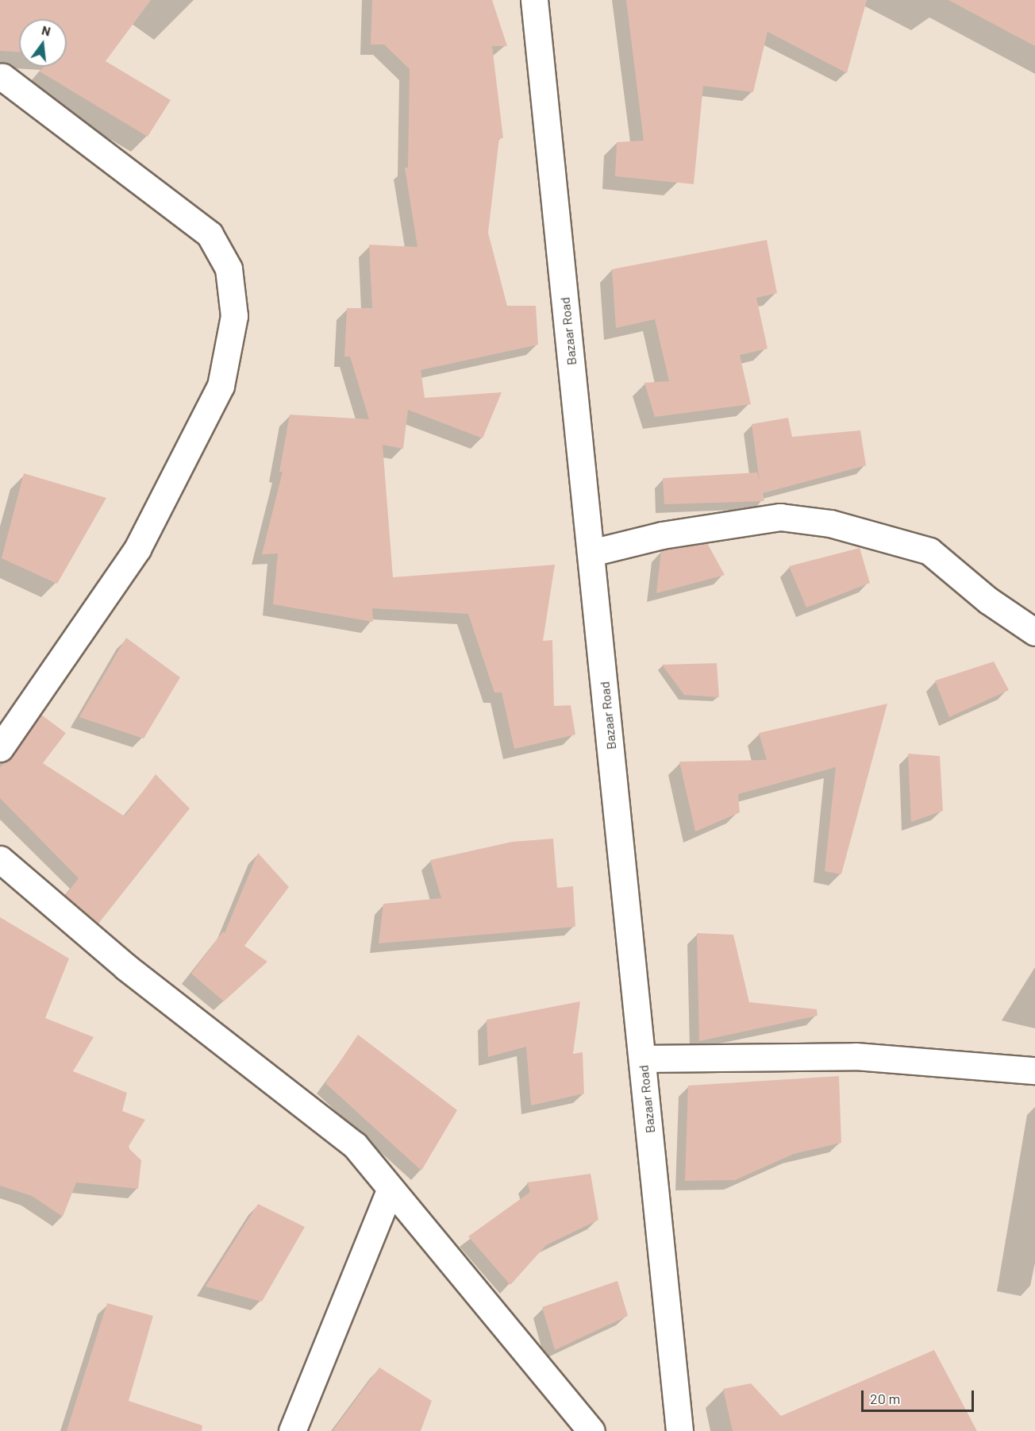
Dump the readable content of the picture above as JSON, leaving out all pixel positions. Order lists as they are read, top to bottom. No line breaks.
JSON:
{"streets":{"street":["Bazaar Road"]},"scale_bar":"20 m","north":"top"}
